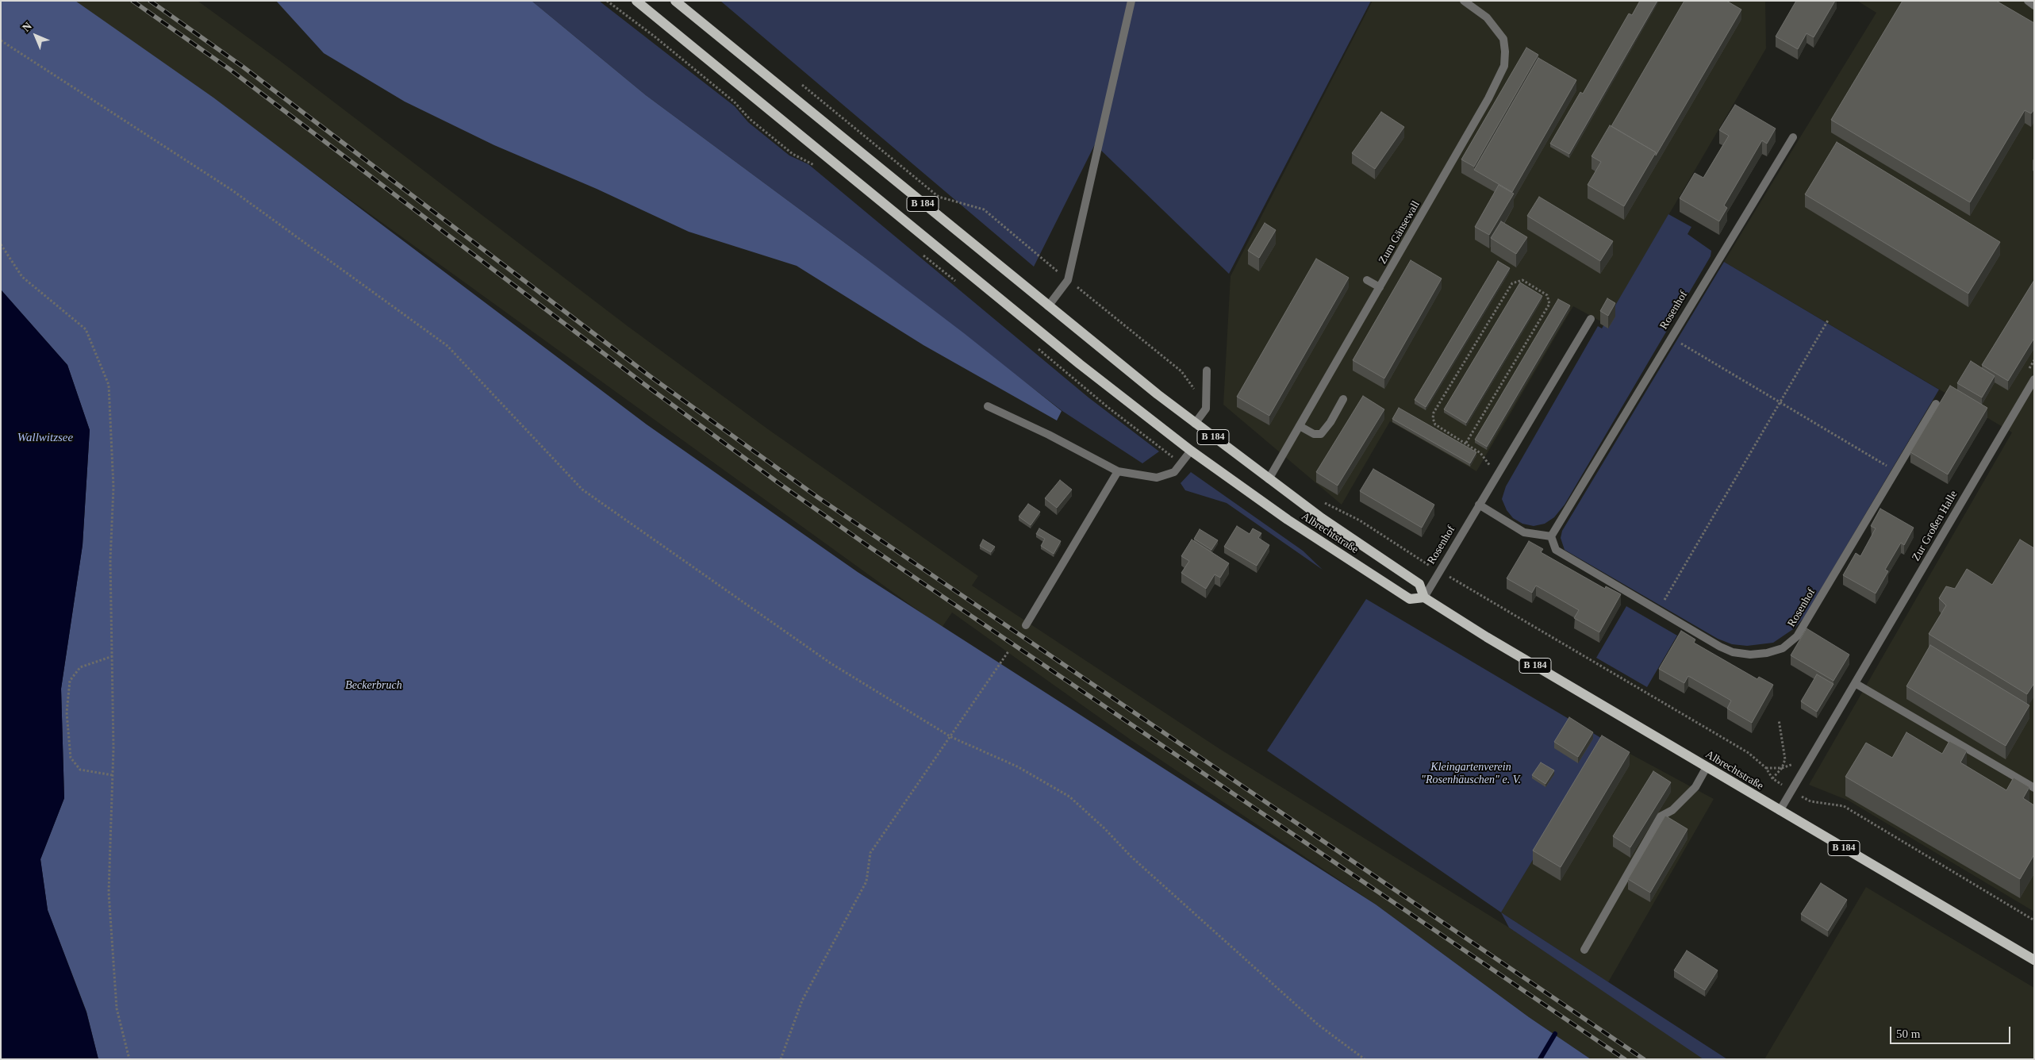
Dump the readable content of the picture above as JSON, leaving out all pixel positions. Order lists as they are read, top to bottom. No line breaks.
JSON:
{"streets":{"main road":["B 184","Albrechtstraße"],"street":["Zum Gänsewall","Rosenhof","Zur Großen Halle"]},"crossings":[["B 184","Zum Gänsewall"],["B 184","Albrechtstraße"],["Zum Gänsewall","Albrechtstraße"],["Rosenhof","Albrechtstraße"],["Zur Großen Halle","Albrechtstraße"]],"water":["Wallwitzsee"],"parks":["Beckerbruch","Kleingartenverein \"Rosenhäuschen\" e. V."],"scale_bar":"50 m","north":"top left"}
